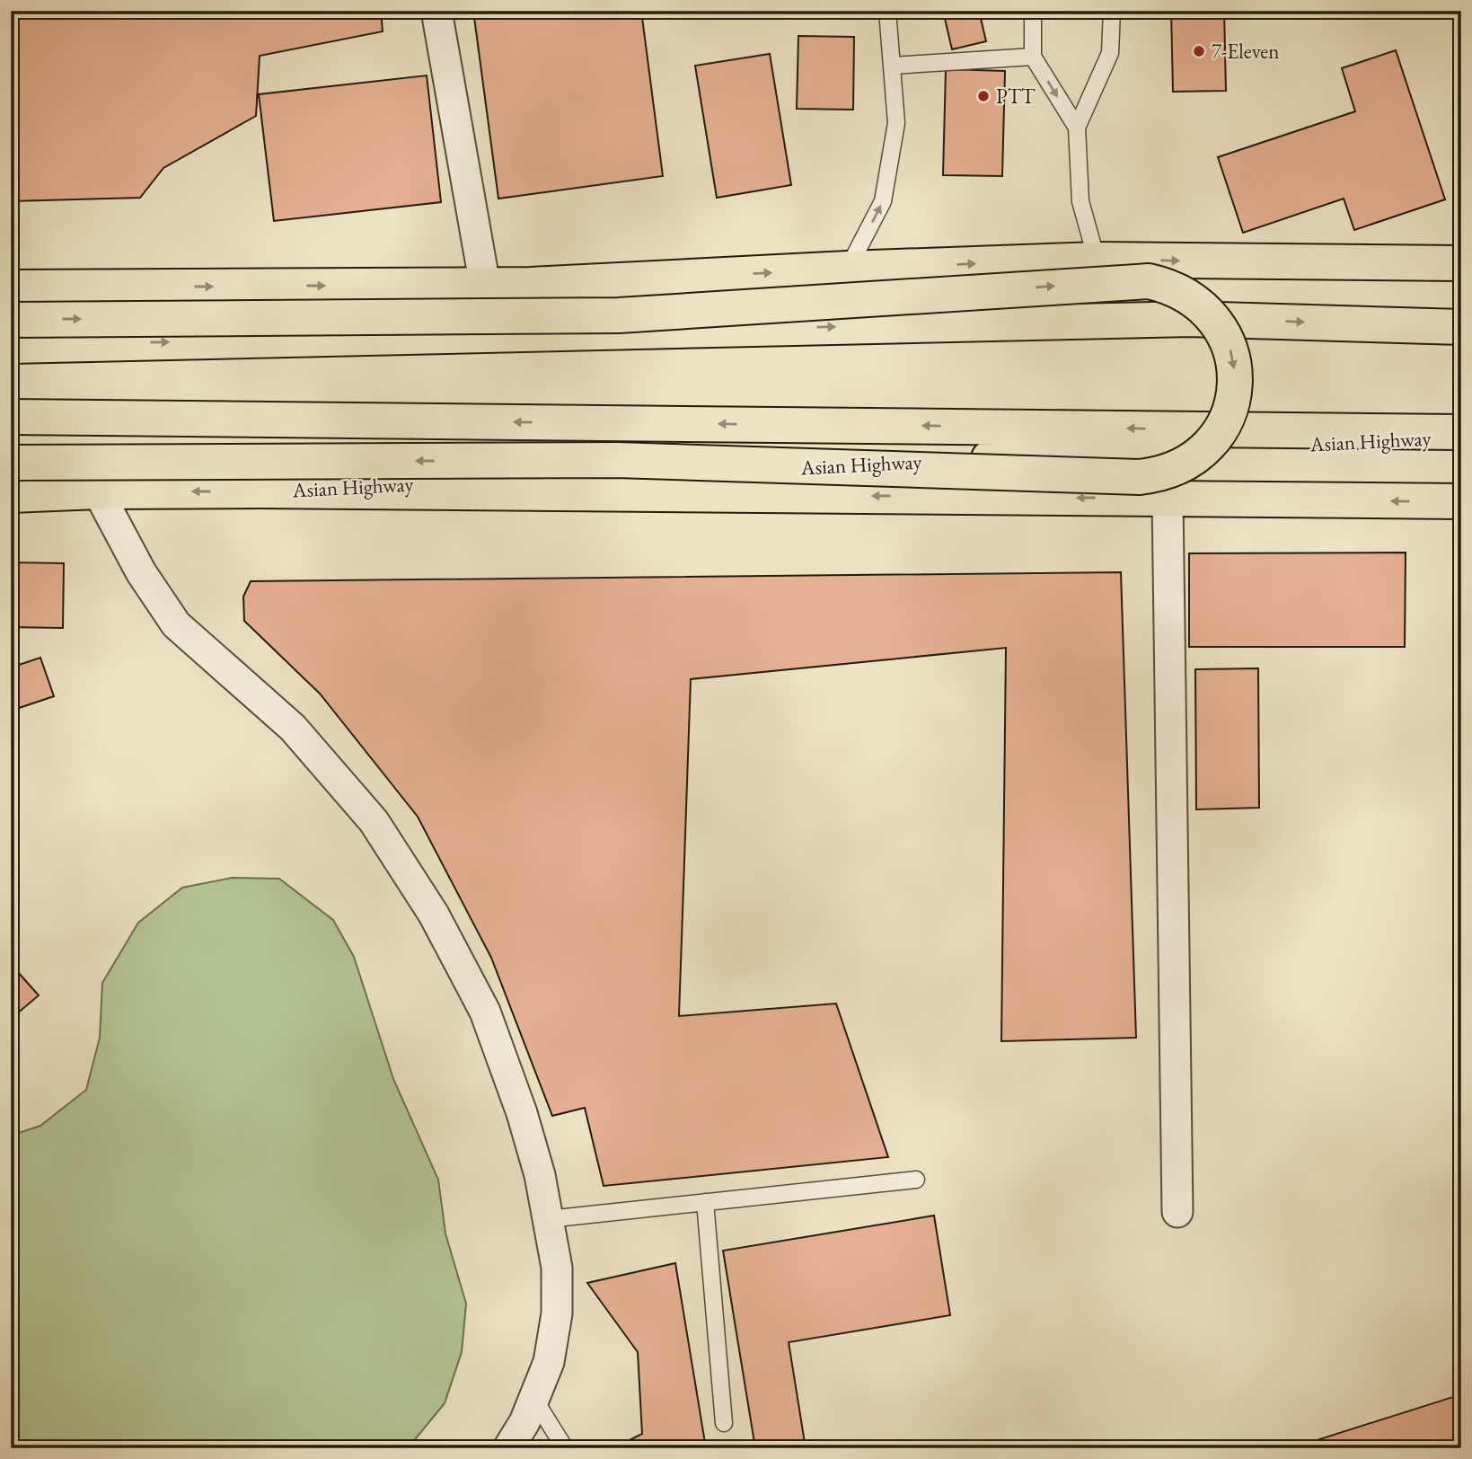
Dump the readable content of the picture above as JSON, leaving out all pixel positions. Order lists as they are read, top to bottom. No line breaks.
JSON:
{"streets":{"highway":["Asian Highway"]},"places":["7-Eleven","PTT"]}
